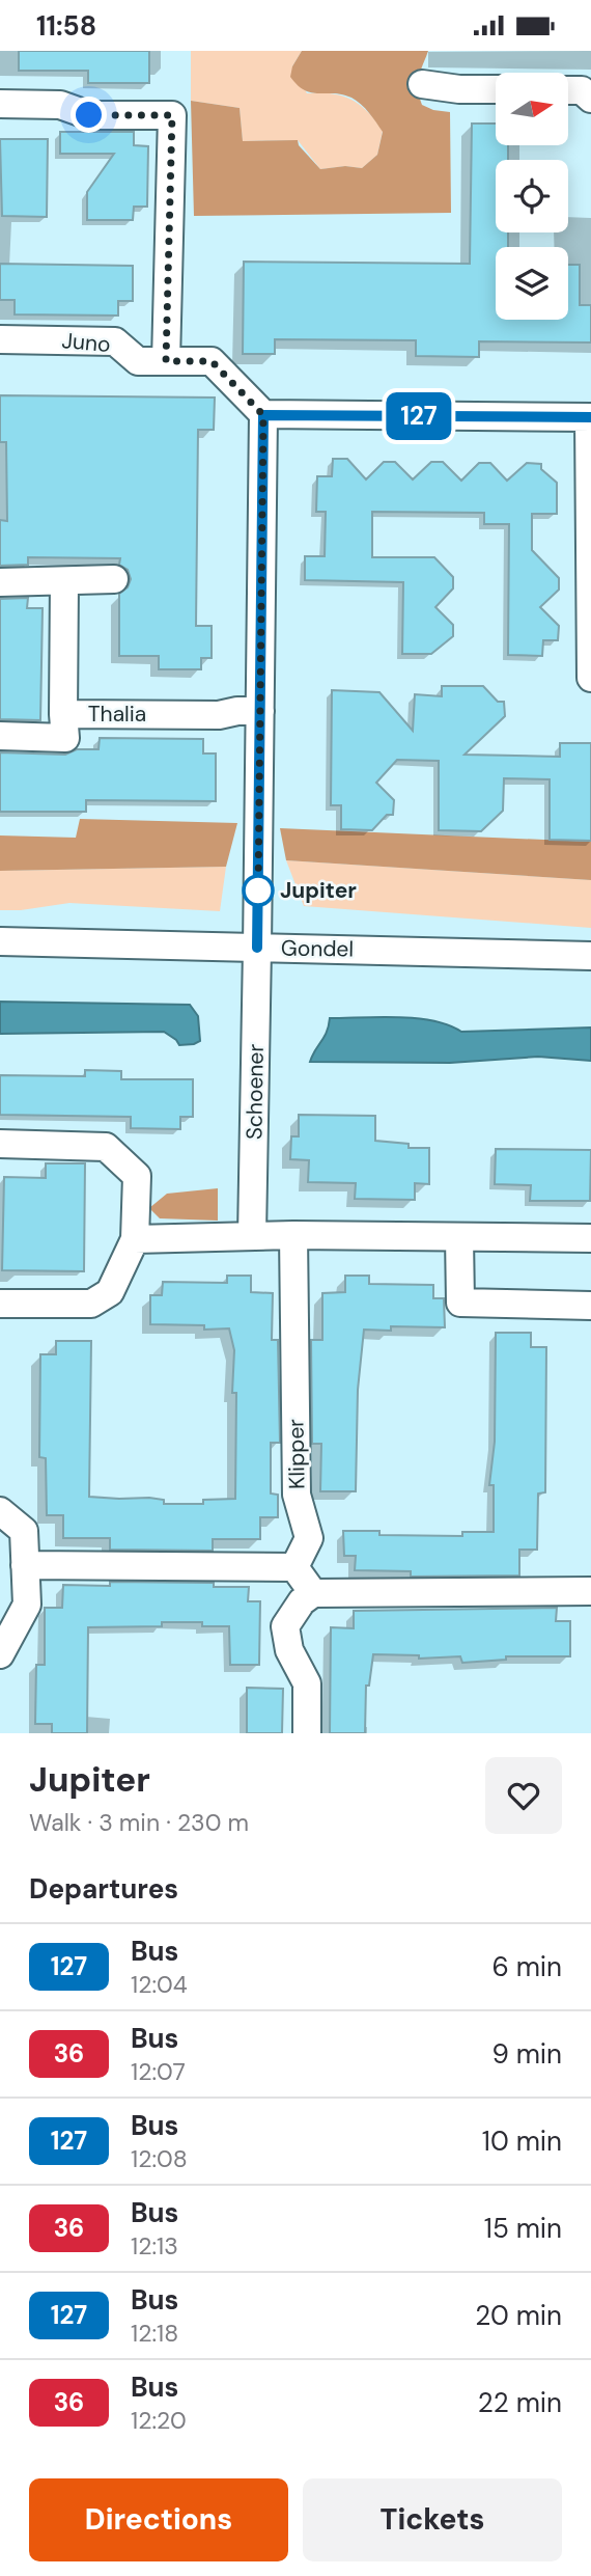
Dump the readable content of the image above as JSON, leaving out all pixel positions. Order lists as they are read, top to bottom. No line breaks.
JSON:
{"streets":{"street":["Juno","Thalia","Gondel","Schoener","Klipper"]},"crossings":[["Gondel","Schoener"]],"places":["Jupiter"],"lines":["bus line 127"],"north":"right","page":{"status":"11:58","on_map":"127","heading":[["Jupiter","Walk · 3 min · 230 m"],"Departures"],"list":[{"mark":"127","name":"Bus","note":"12:04","value":"6 min"},{"mark":"36","name":"Bus","note":"12:07","value":"9 min"},{"mark":"127","name":"Bus","note":"12:08","value":"10 min"},{"mark":"36","name":"Bus","note":"12:13","value":"15 min"},{"mark":"127","name":"Bus","note":"12:18","value":"20 min"},{"mark":"36","name":"Bus","note":"12:20","value":"22 min"}],"buttons":["Directions","Tickets"]}}
